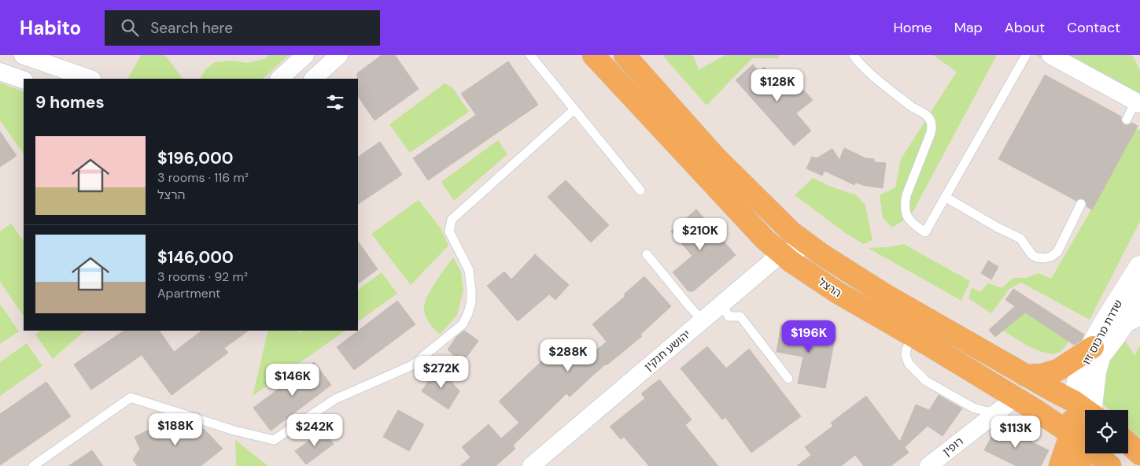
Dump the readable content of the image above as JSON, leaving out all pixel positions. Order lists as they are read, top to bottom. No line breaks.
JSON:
{"streets":{"main road":["הרצל"],"street":["שדרת מרכוס זיו","יהושע חנקין","רופין"]},"crossings":[["הרצל","יהושע חנקין"],["הרצל","רופין"]],"page":{"header":"Habito","search":"Search here","nav":["Home","Map","About","Contact"],"price":["$128K","$210K","$196K","$288K","$272K","$146K","$188K","$242K","$113K"],"heading":"9 homes","list":[{"name":"$196,000","note":"3 rooms · 116 m² · הרצל"},{"name":"$146,000","note":"3 rooms · 92 m² · Apartment"}]}}
